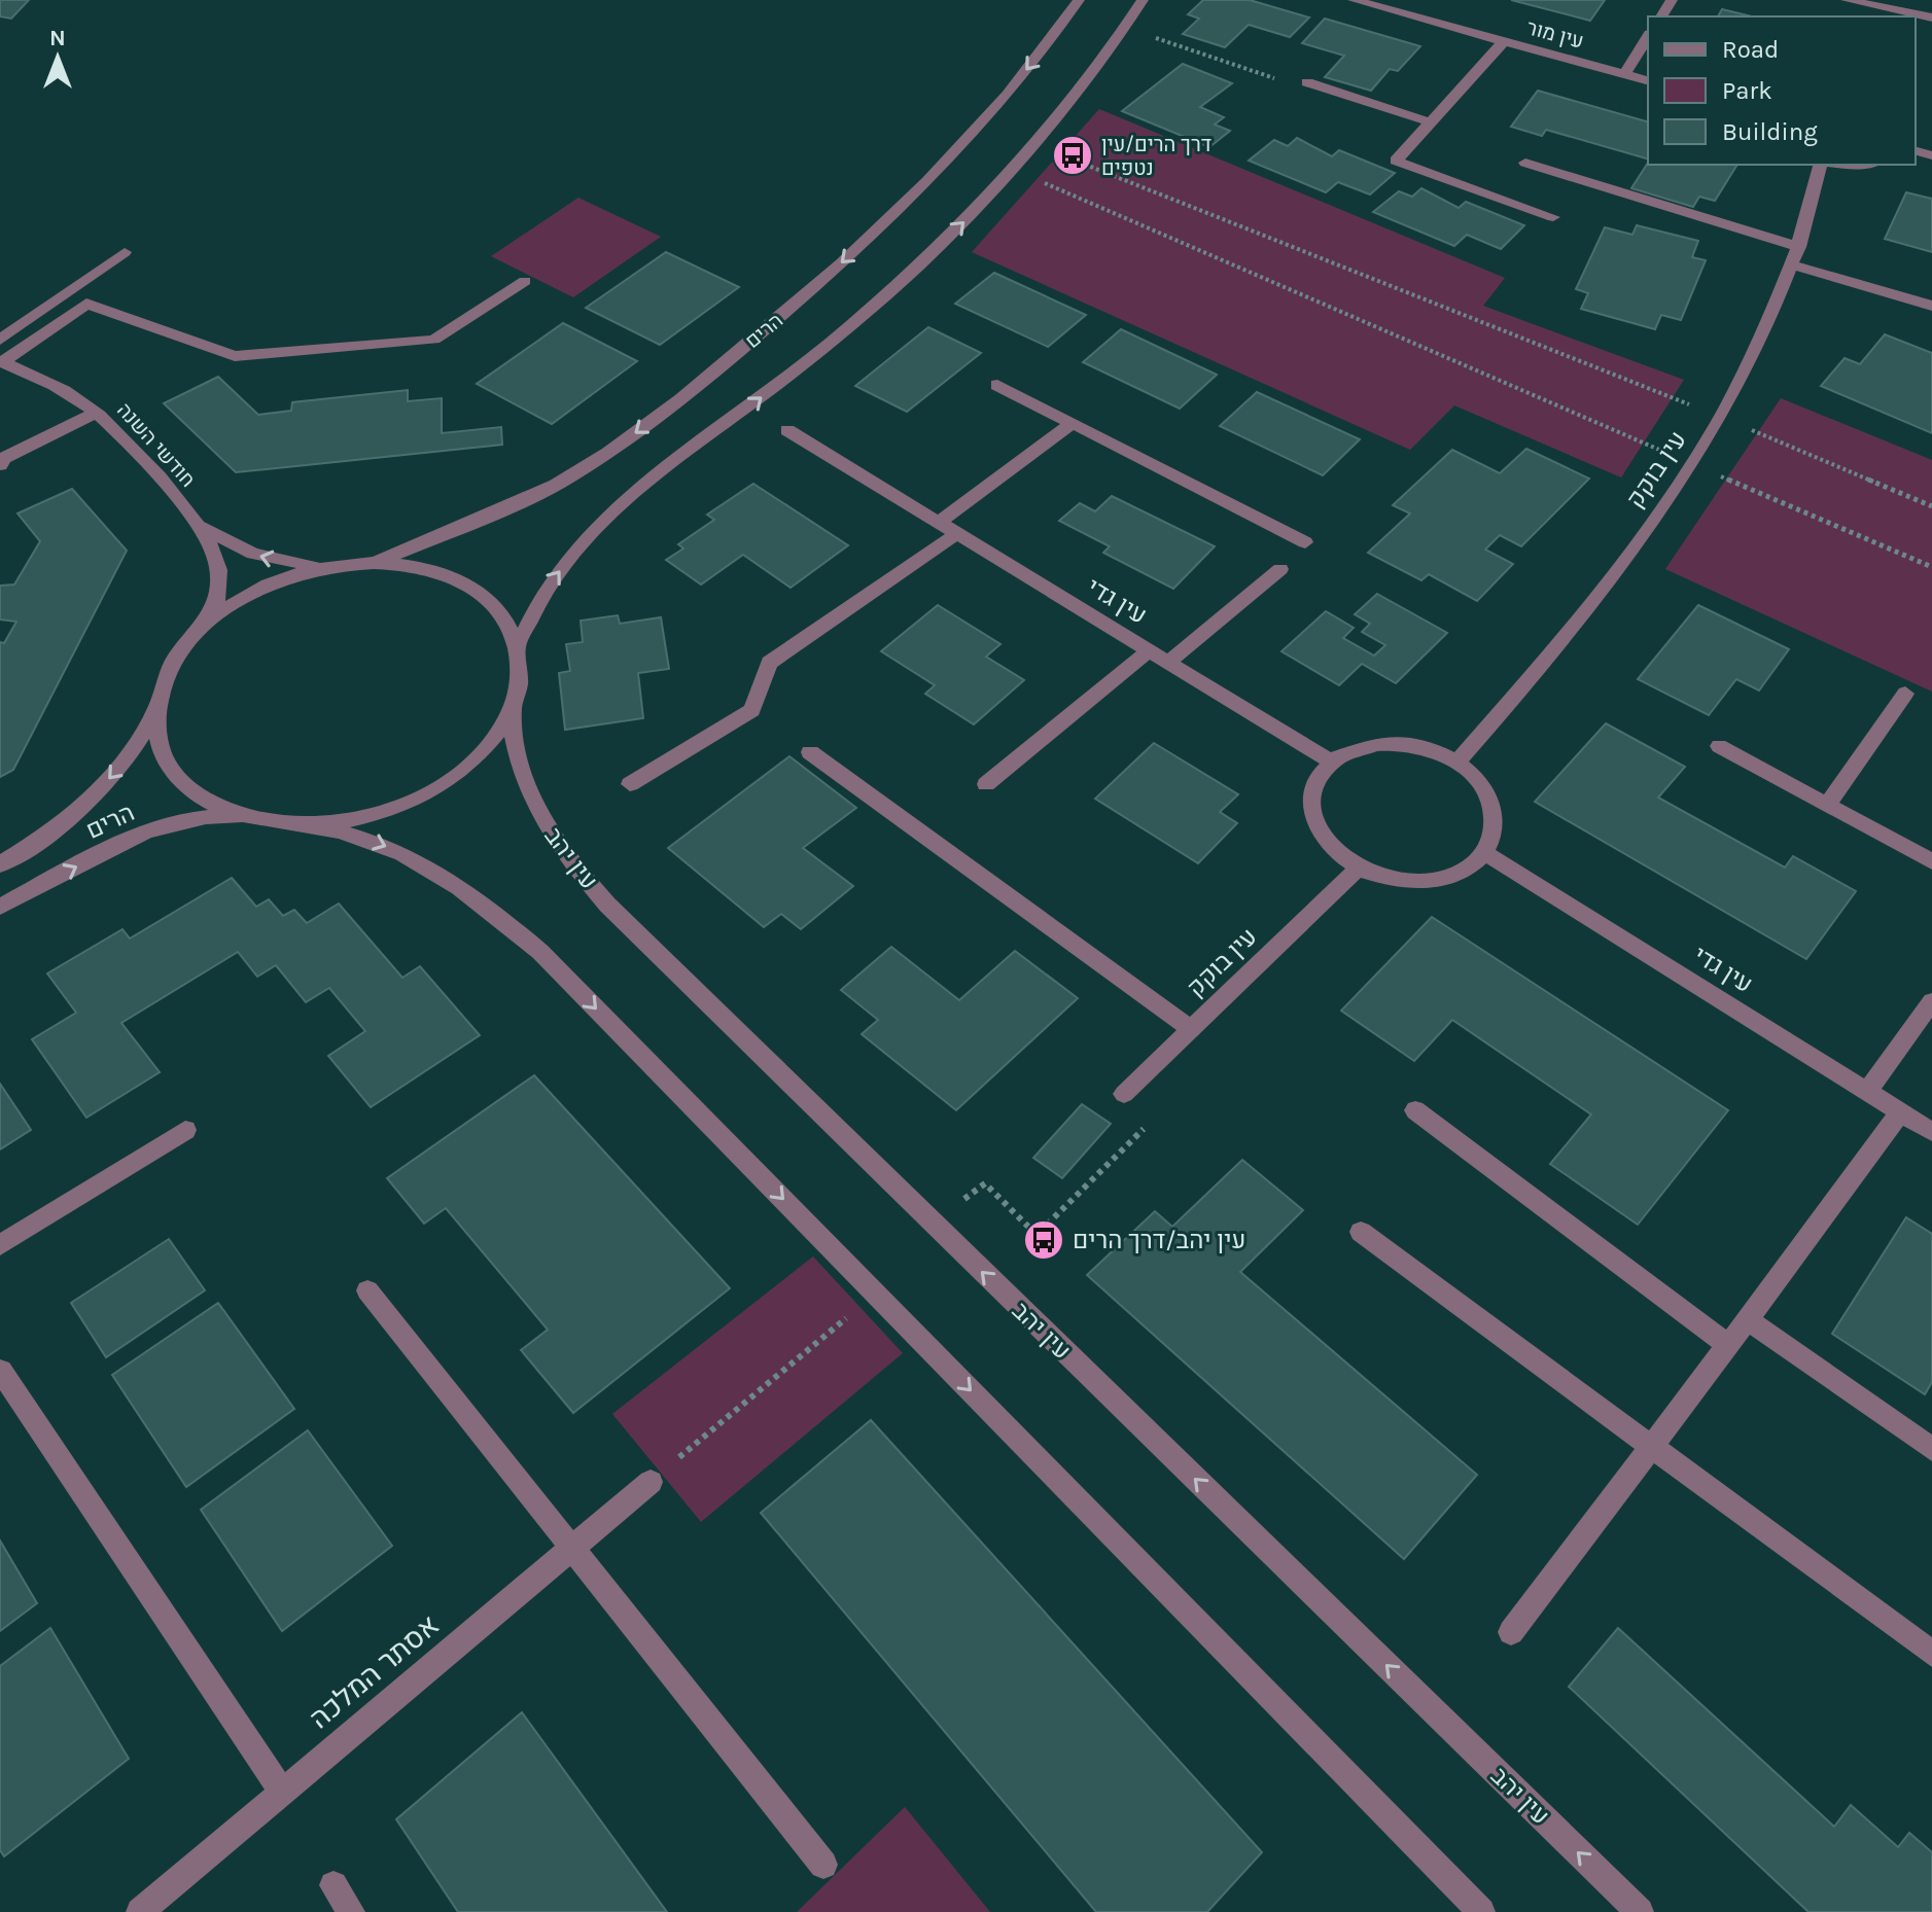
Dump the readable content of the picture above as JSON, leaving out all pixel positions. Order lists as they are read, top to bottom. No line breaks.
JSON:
{"streets":{"street":["עין מור","הרים","חודשי השנה","עין בוקק","עין גדי","עין יהב","אסתר המלכה"]},"crossings":[["הרים","חודשי השנה"],["עין בוקק","עין גדי"]],"places":{"bus stop":["דרך הרים/עין נטפים","עין יהב/דרך הרים"]},"legend":["Road","Park","Building"],"north":"top"}
